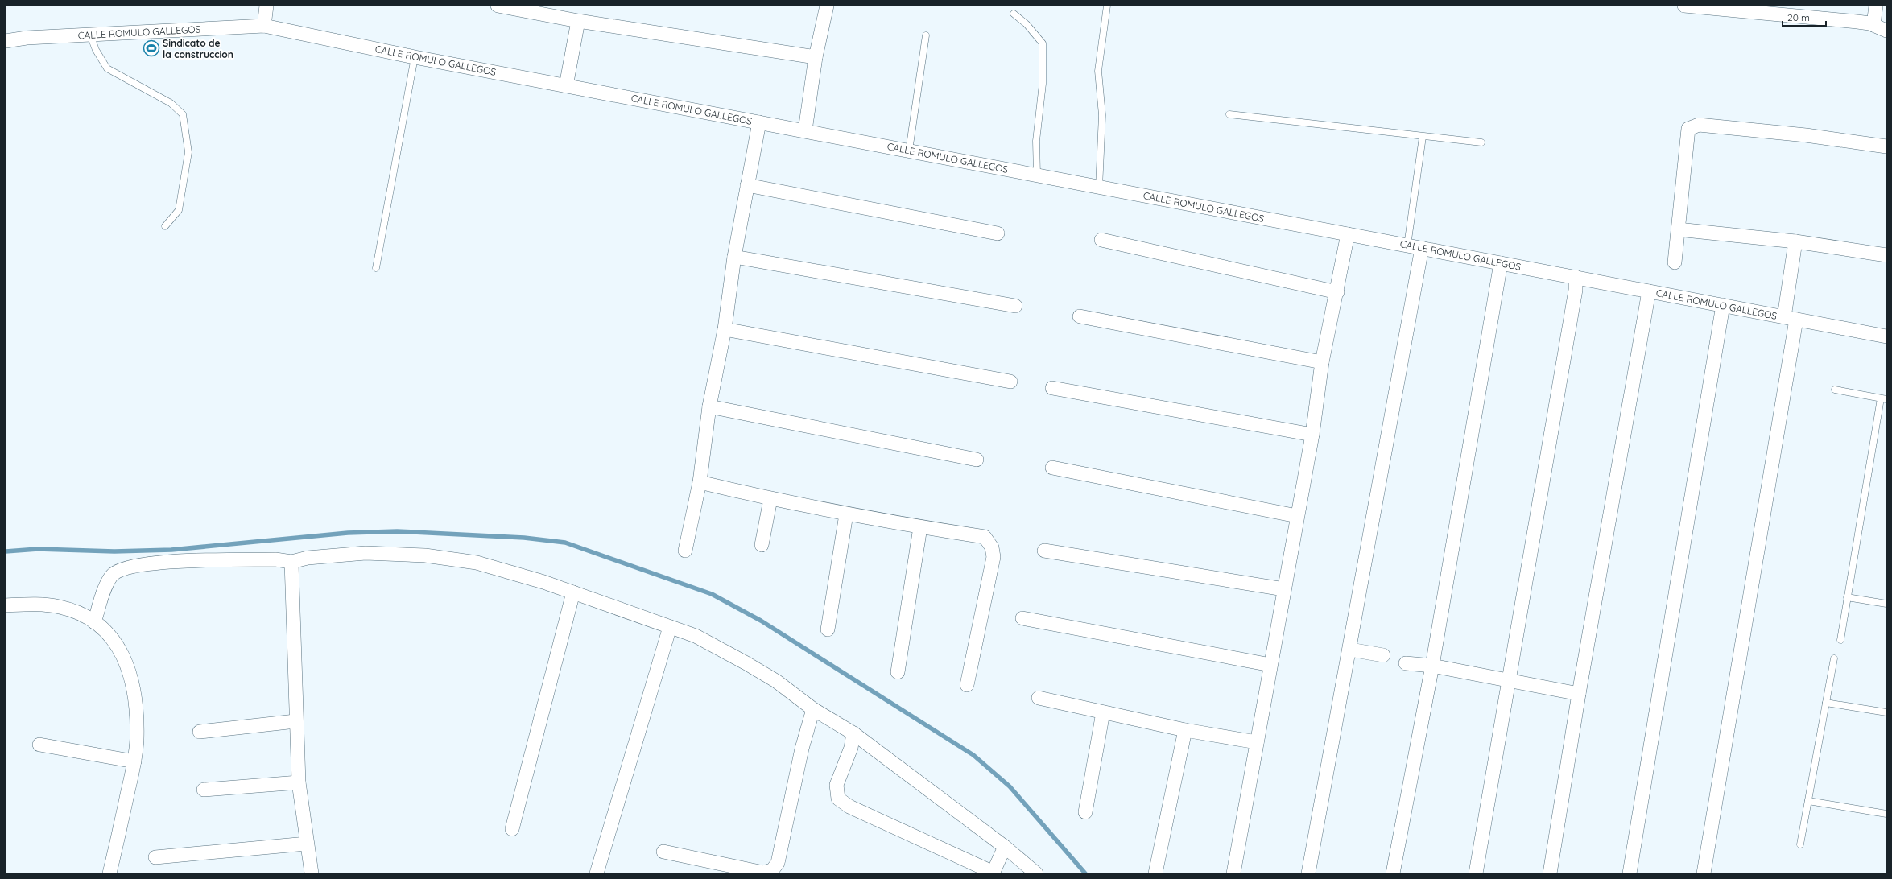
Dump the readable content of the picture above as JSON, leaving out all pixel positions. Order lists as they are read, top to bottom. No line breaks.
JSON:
{"streets":{"street":["CALLE ROMULO GALLEGOS"]},"places":{"sports":["Sindicato de la construccion"]},"scale_bar":"20 m"}
